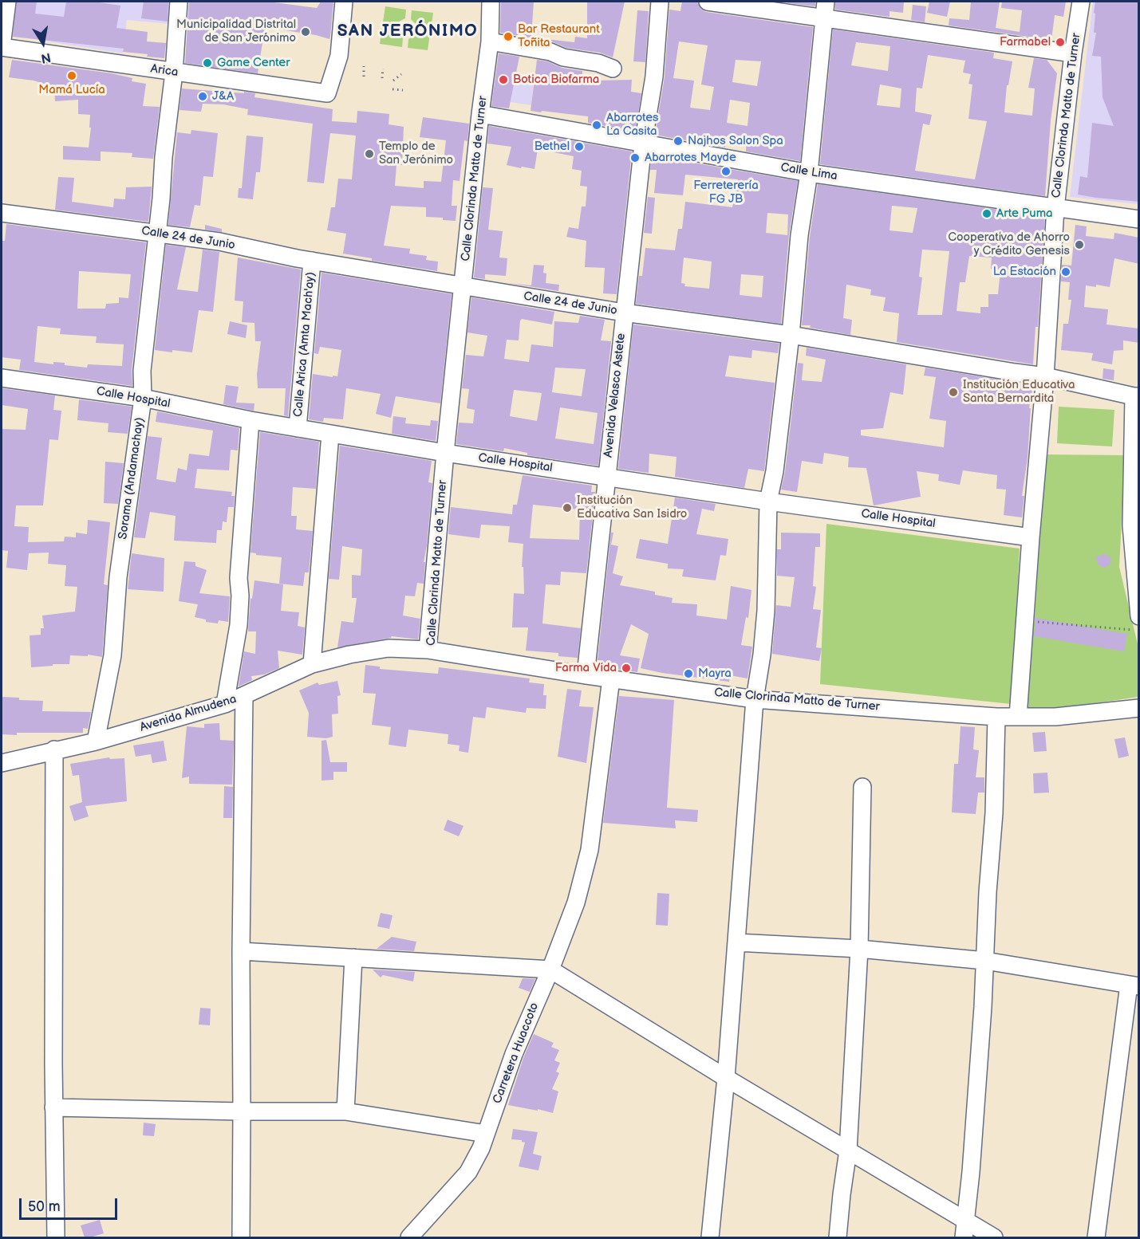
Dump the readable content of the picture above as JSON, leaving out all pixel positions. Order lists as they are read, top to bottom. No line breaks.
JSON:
{"streets":{"street":["Arica","Calle Clorinda Matto de Turner","Calle Lima","Calle 24 de Junio","Calle Arica (Amta Mach'ay)","Avenida Velasco Astete","Calle Hospital","Sorama (Andamachay)","Avenida Almudena","Carretera Huaccoto"]},"crossings":[["Arica","Sorama (Andamachay)"],["Calle Clorinda Matto de Turner","Calle Lima"],["Calle Clorinda Matto de Turner","Calle 24 de Junio"],["Calle Clorinda Matto de Turner","Avenida Velasco Astete"],["Calle Clorinda Matto de Turner","Calle Hospital"],["Calle Clorinda Matto de Turner","Avenida Almudena"],["Calle Clorinda Matto de Turner","Carretera Huaccoto"],["Calle Lima","Avenida Velasco Astete"],["Calle 24 de Junio","Calle Arica (Amta Mach'ay)"],["Calle 24 de Junio","Avenida Velasco Astete"],["Calle 24 de Junio","Sorama (Andamachay)"],["Calle Arica (Amta Mach'ay)","Calle Hospital"],["Avenida Velasco Astete","Calle Hospital"],["Calle Hospital","Sorama (Andamachay)"],["Sorama (Andamachay)","Avenida Almudena"]],"districts":["SAN JERÓNIMO"],"places":["Municipalidad Distrital de San Jerónimo","Bar Restaurant Toñita","Farmabel","Game Center","Mamá Lucía","Botica Biofarma","J&A","Abarrotes La Casita","Najhos Salon Spa","Bethel","Templo de San Jerónimo","Abarrotes Mayde","Ferreterería FG JB","Arte Puma","Cooperativa de Ahorro y Crédito Genesis","La Estación","Institución Educativa Santa Bernardita","Institución Educativa San Isidro","Farma Vida","Mayra"],"scale_bar":"50 m","north":"bottom"}
